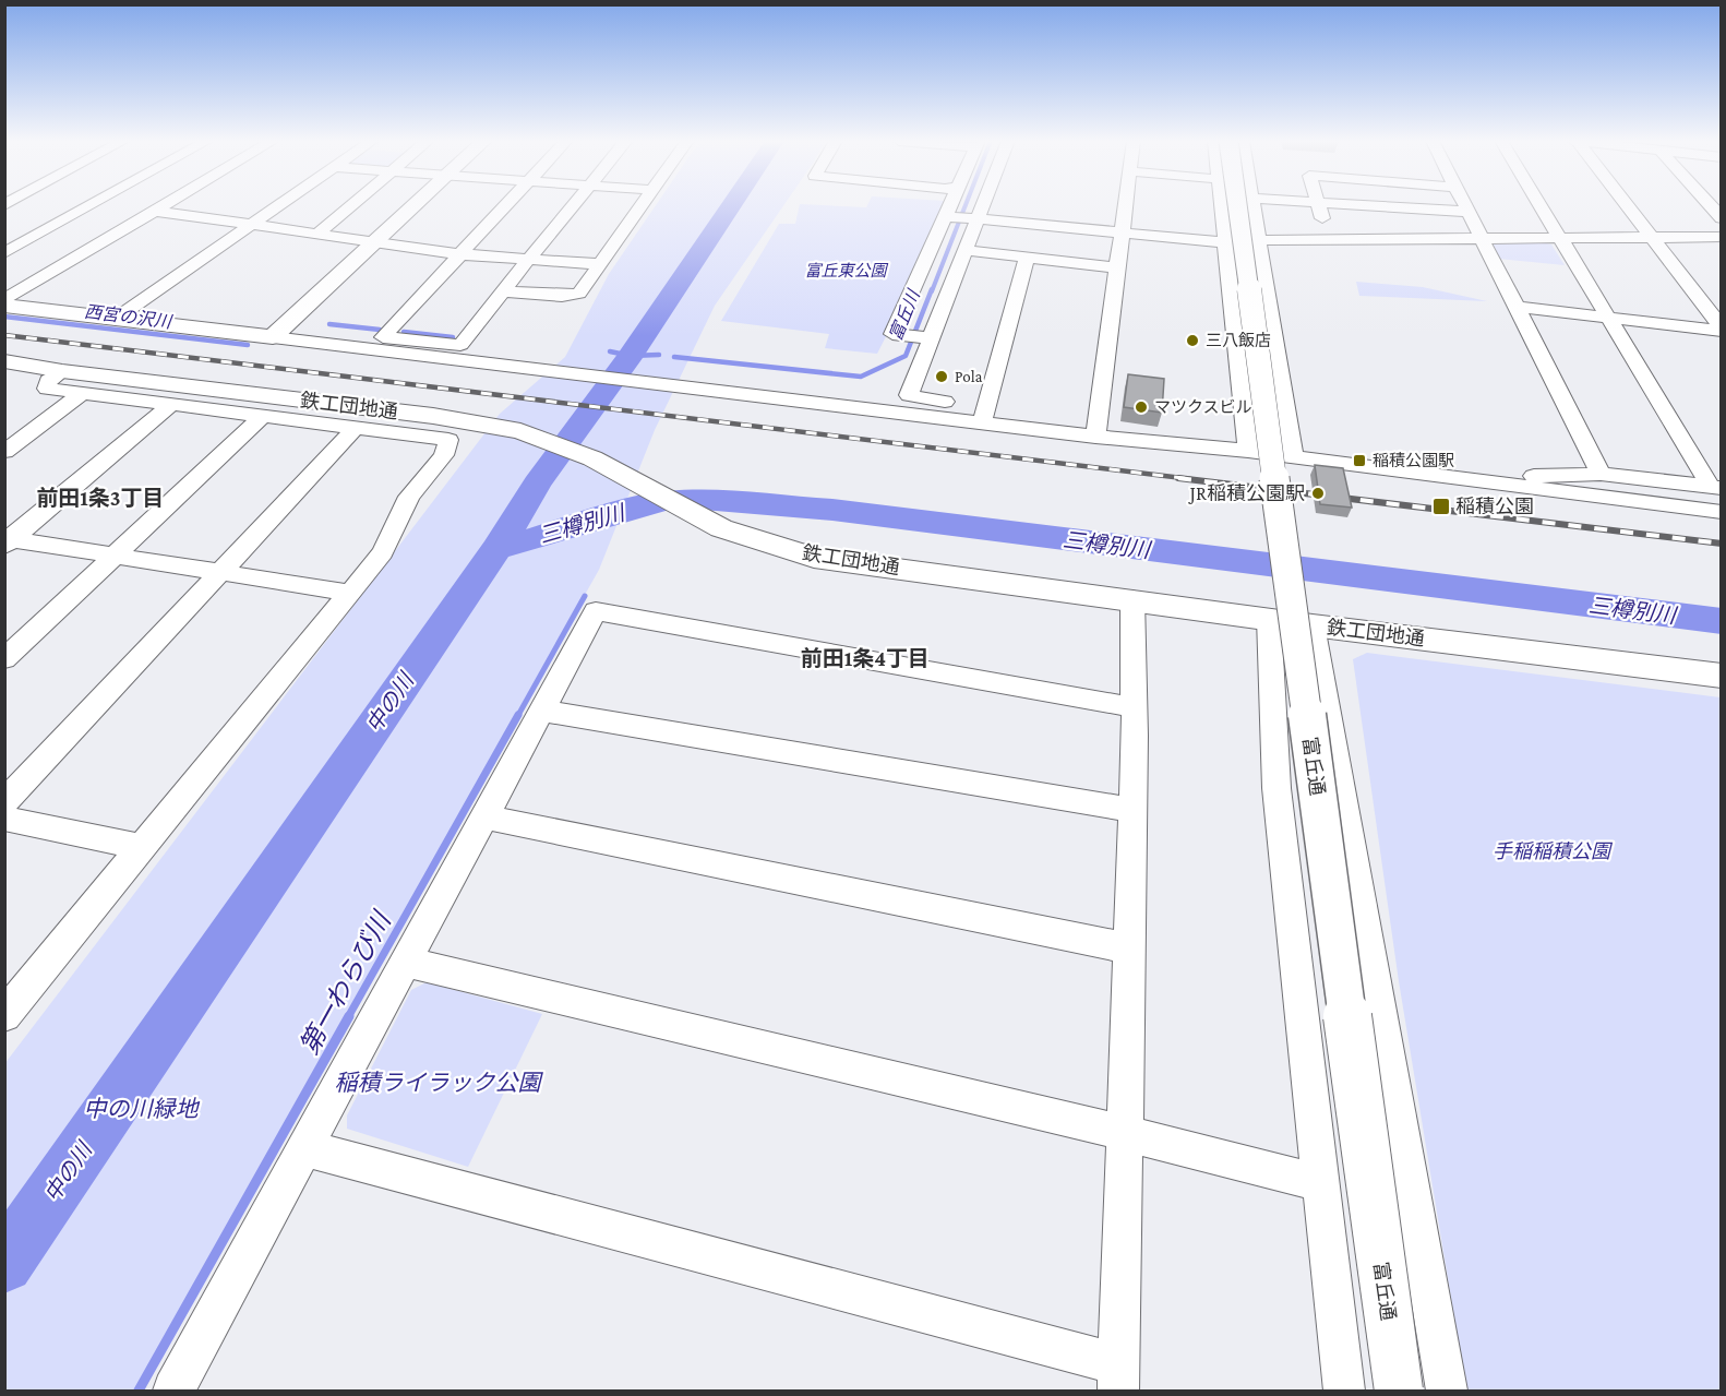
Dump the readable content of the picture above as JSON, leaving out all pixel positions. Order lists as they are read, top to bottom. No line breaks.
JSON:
{"streets":{"street":["鉄工団地通","富丘通"]},"districts":["前田1条3丁目","前田1条4丁目"],"water":["富丘川","西宮の沢川","三樽別川","中の川","第一わらび川"],"parks":["富丘東公園","手稲稲積公園","稲積ライラック公園","中の川緑地"],"places":{"other":["三八飯店","Pola","マツクスビル","JR稲積公園駅"],"transit":["稲積公園駅","稲積公園"]}}
